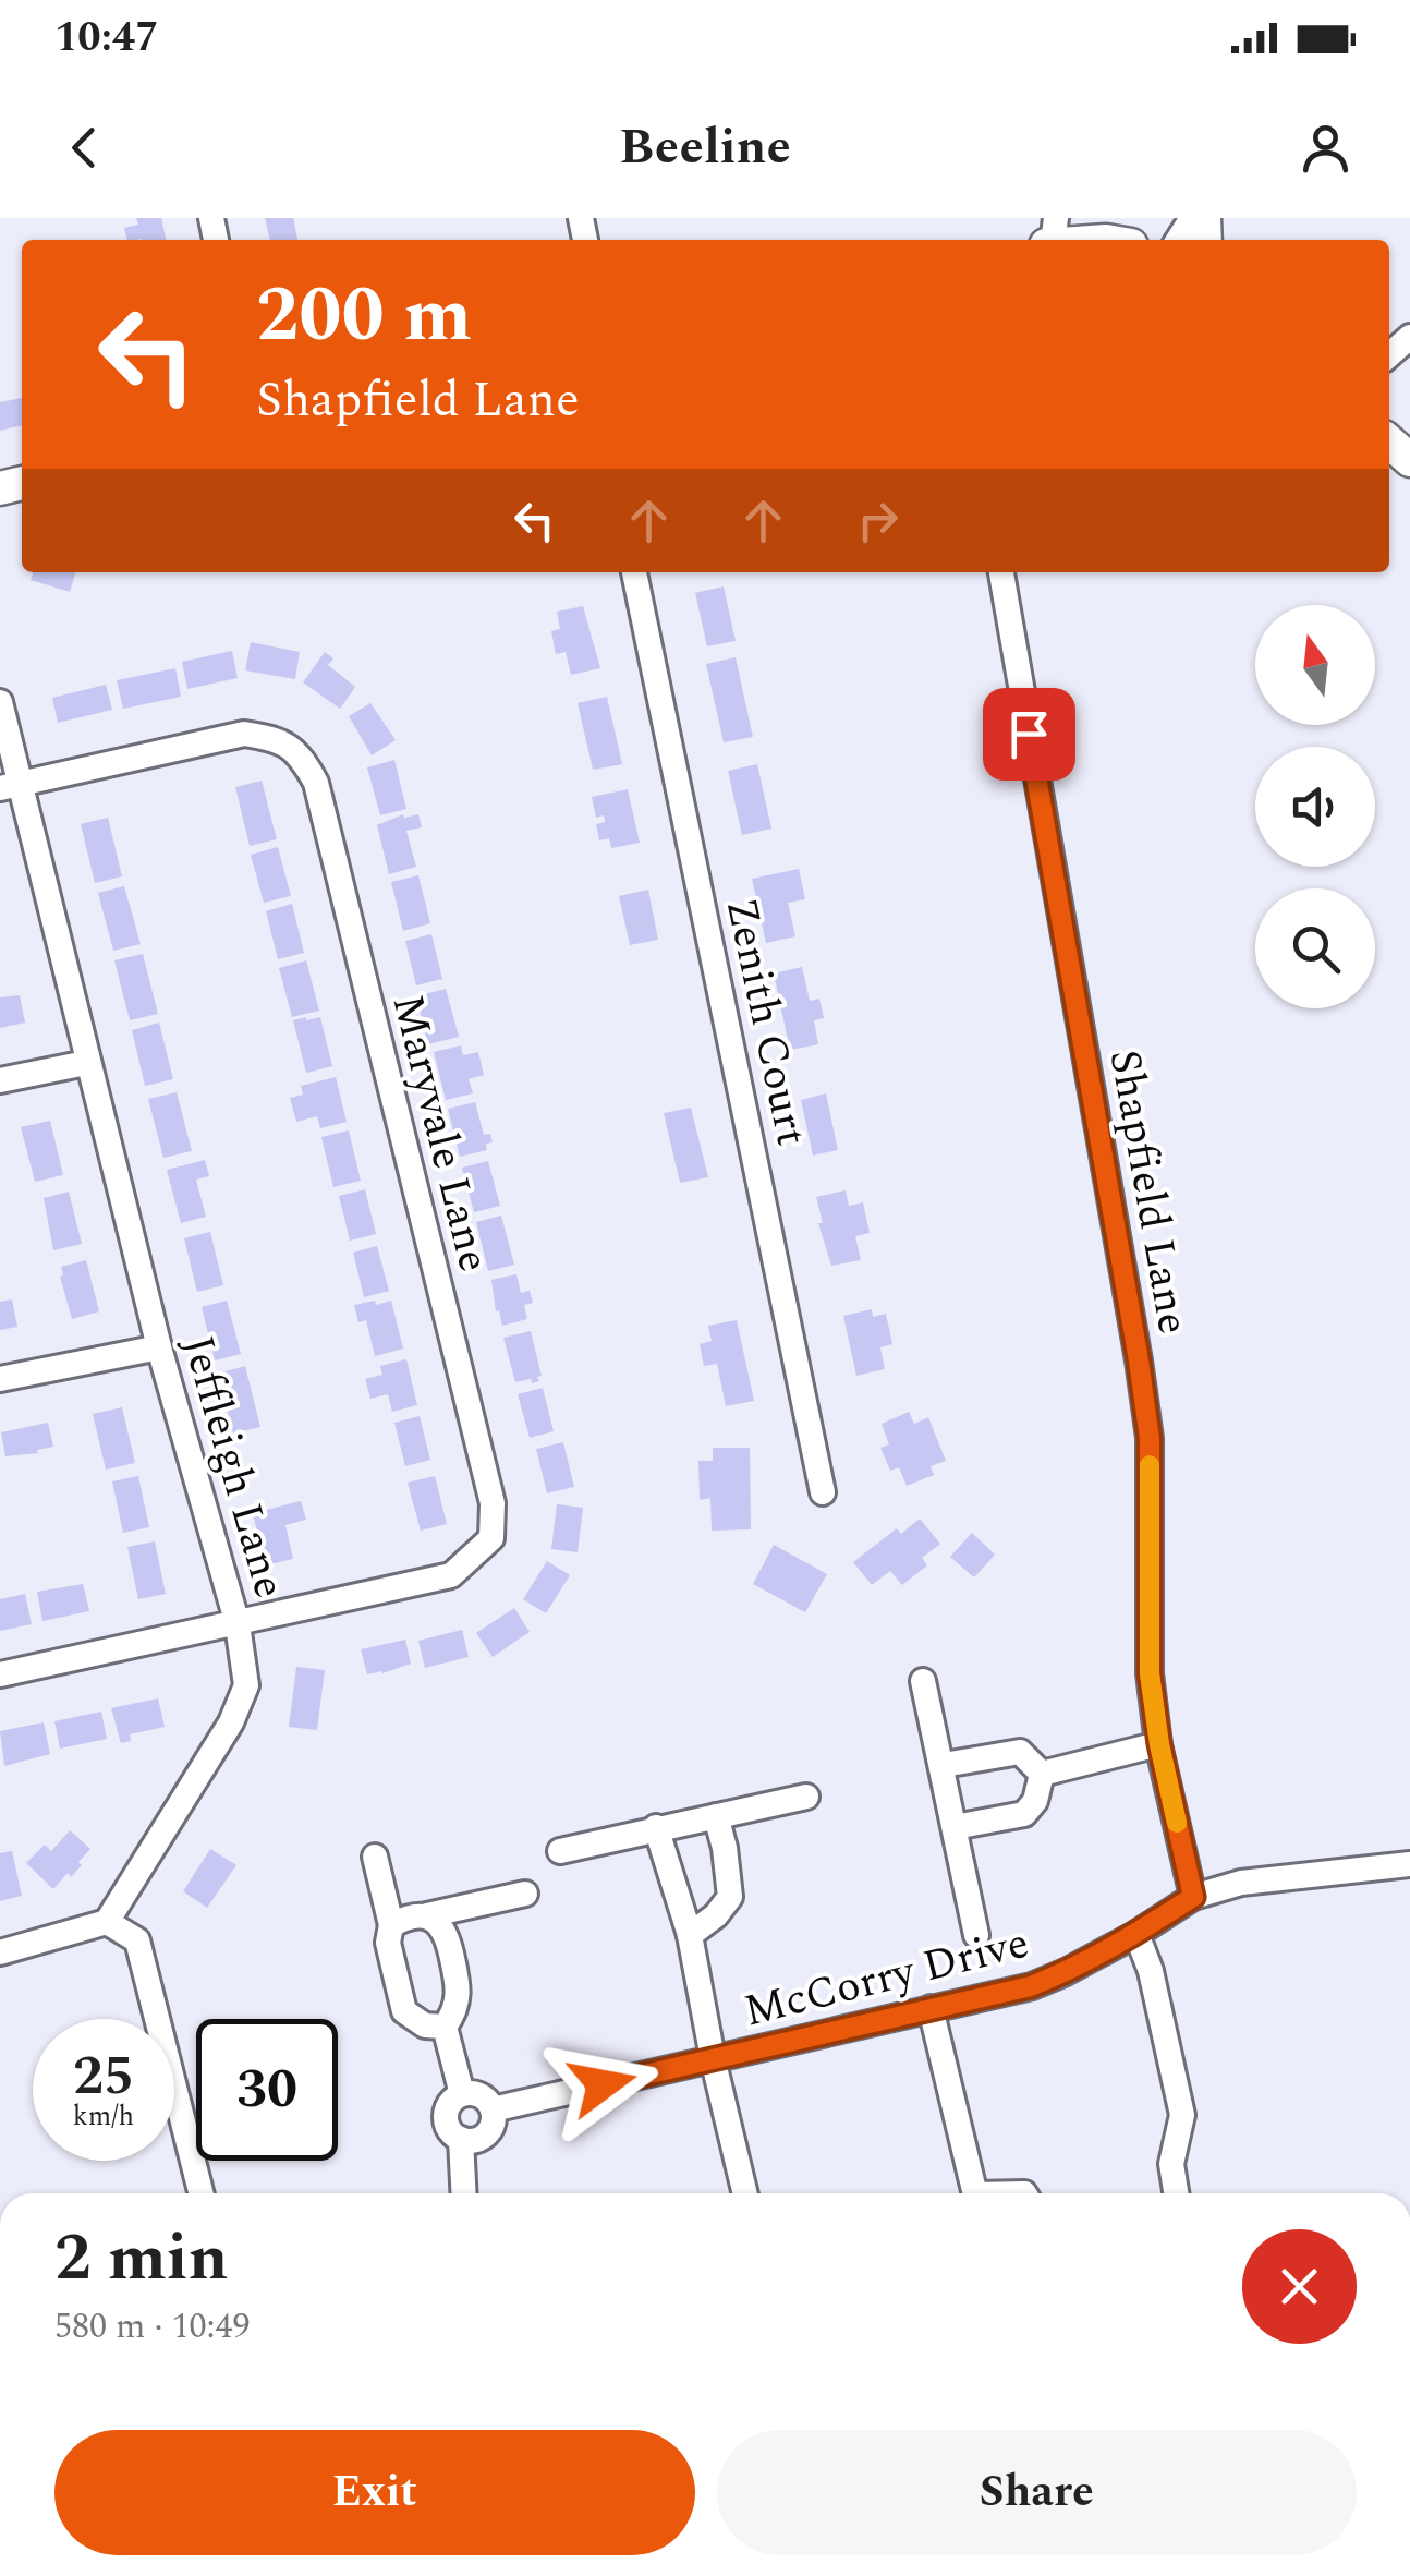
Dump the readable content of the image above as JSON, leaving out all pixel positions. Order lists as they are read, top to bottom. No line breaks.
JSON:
{"streets":{"street":["Zenith Court","Maryvale Lane","Shapfield Lane","Jeffleigh Lane","McCorry Drive"]},"crossings":[["Maryvale Lane","Jeffleigh Lane"],["Shapfield Lane","McCorry Drive"]],"north":"top","page":{"status":"10:47","header":"Beeline","turn":["200 m","Shapfield Lane"],"speed":"25 km/h","limit":"30","heading":["2 min","580 m · 10:49"],"buttons":["Exit","Share"]}}
